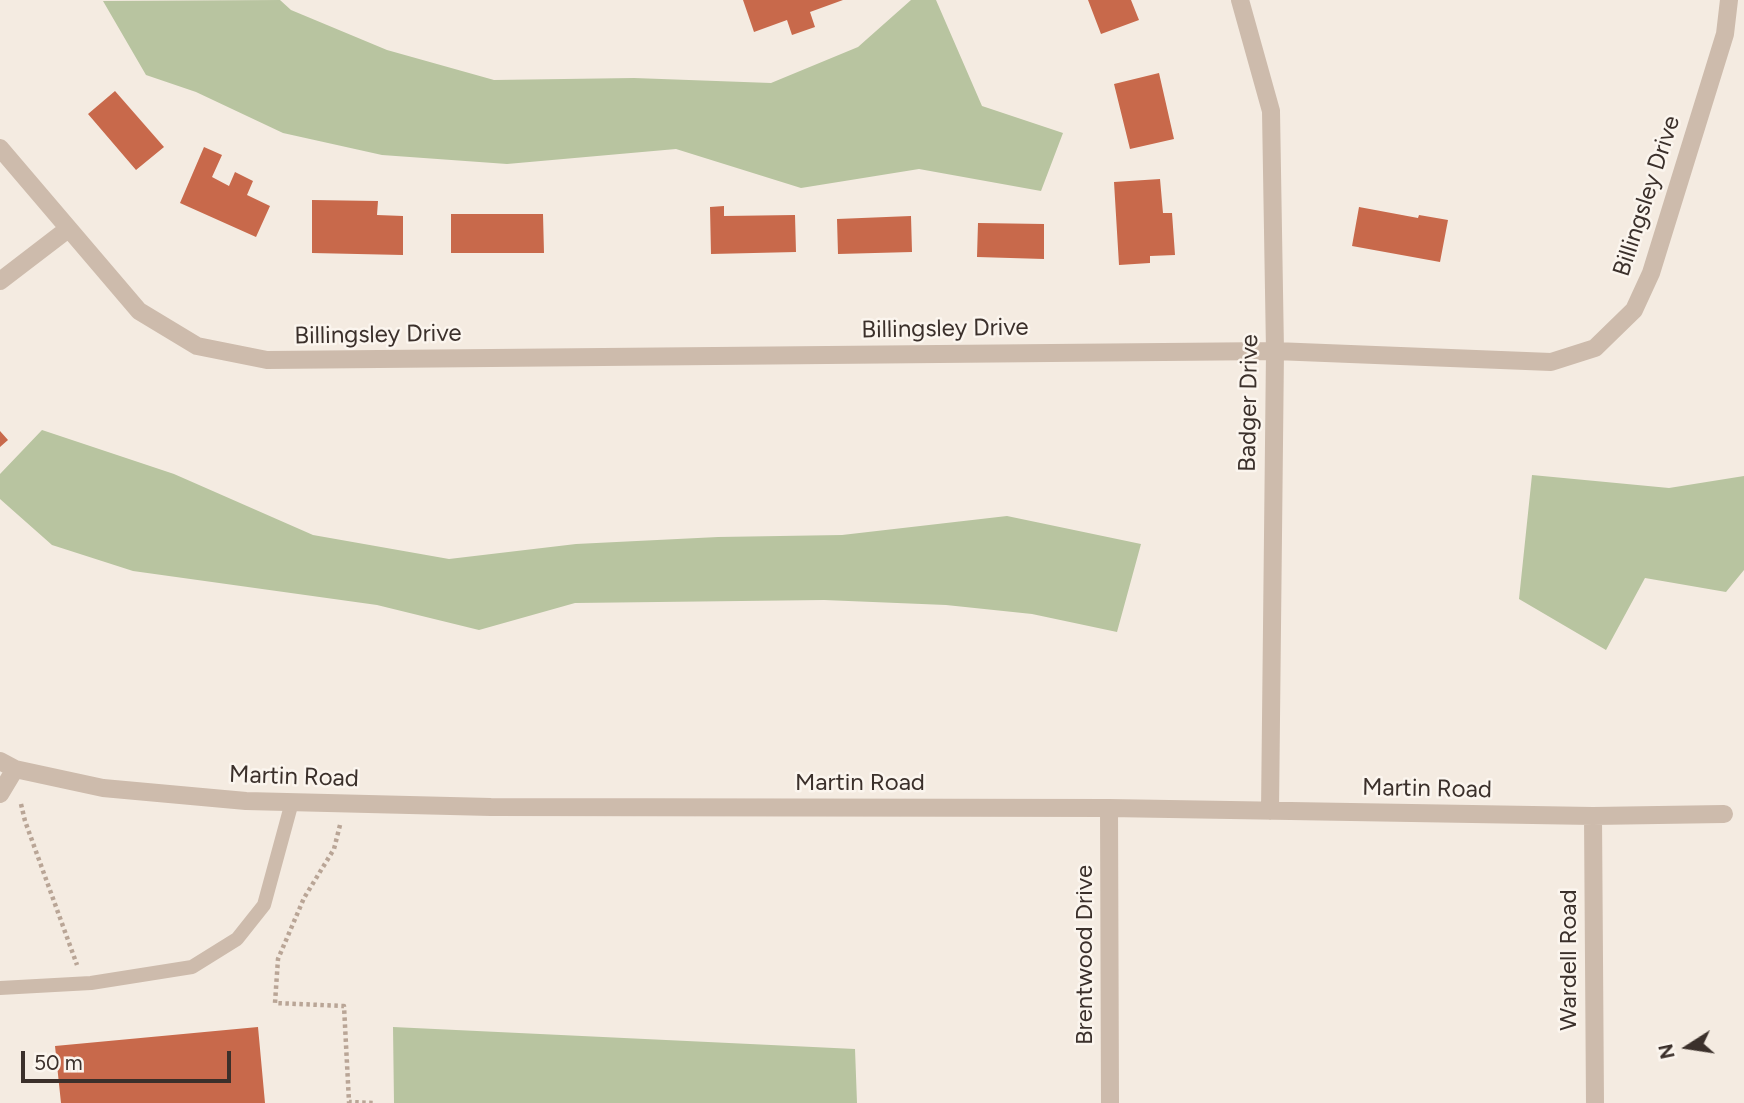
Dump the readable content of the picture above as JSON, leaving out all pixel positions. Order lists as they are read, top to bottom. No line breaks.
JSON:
{"streets":{"street":["Billingsley Drive","Badger Drive","Martin Road","Brentwood Drive","Wardell Road"]},"crossings":[["Billingsley Drive","Badger Drive"],["Badger Drive","Martin Road"],["Martin Road","Brentwood Drive"],["Martin Road","Wardell Road"]],"scale_bar":"50 m","north":"left"}
